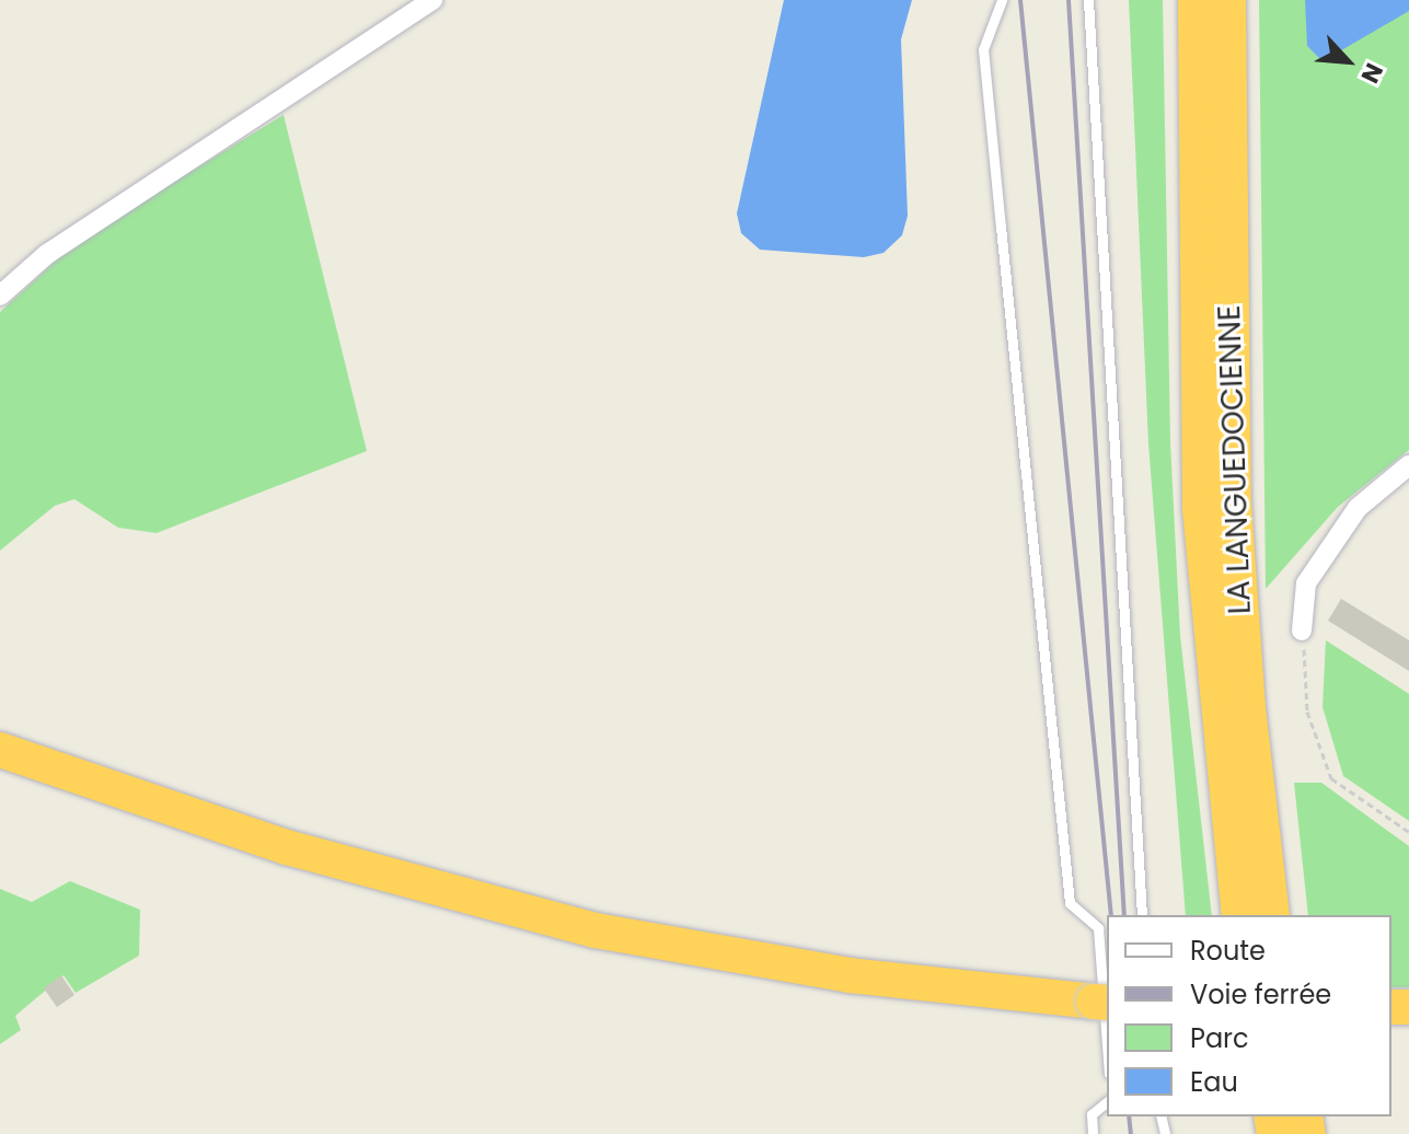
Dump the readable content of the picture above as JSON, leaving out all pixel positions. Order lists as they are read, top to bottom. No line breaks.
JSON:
{"streets":{"highway":["LA LANGUEDOCIENNE"]},"legend":["Route","Voie ferrée","Parc","Eau"],"north":"bottom right"}
